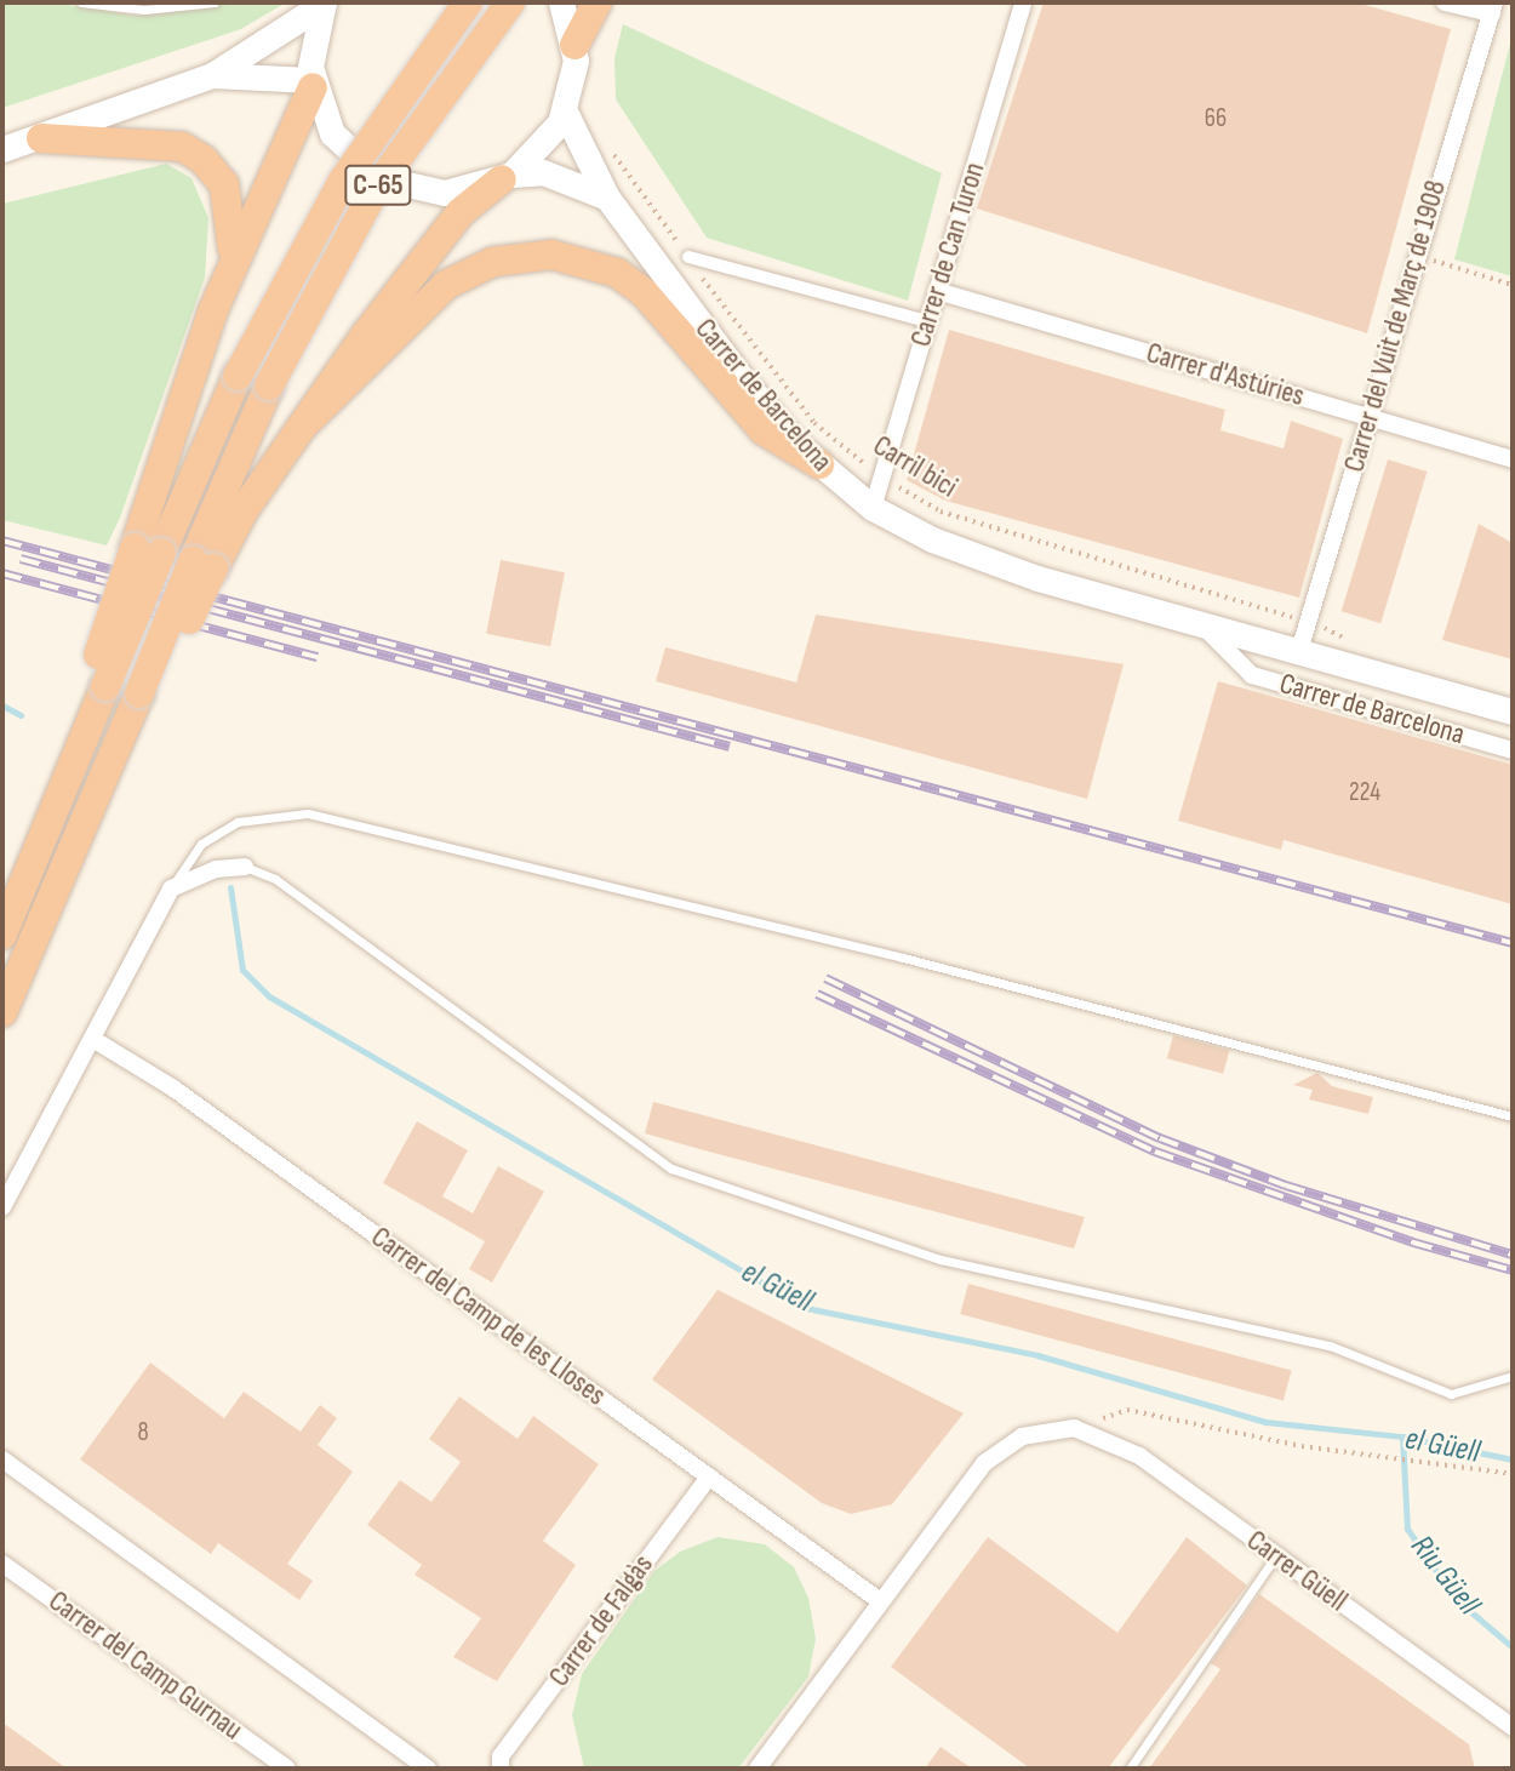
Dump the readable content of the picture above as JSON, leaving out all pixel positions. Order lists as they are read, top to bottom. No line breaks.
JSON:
{"streets":{"highway":["C-65"],"main road":["Carrer de Barcelona"],"street":["Carrer de Can Turon","Carrer del Vuit de Març de 1908","Carrer d'Astúries","Carrer del Camp de les Lloses","Carrer Güell","Carrer de Falgàs","Carrer del Camp Gurnau"],"path":["Carril bici"]},"crossings":[["Carrer de Can Turon","Carrer d'Astúries"],["Carrer de Can Turon","Carrer de Barcelona"],["Carrer de Can Turon","Carril bici"],["Carrer del Vuit de Març de 1908","Carrer d'Astúries"],["Carrer del Vuit de Març de 1908","Carrer de Barcelona"],["Carrer del Vuit de Març de 1908","Carril bici"],["Carrer del Camp de les Lloses","Carrer de Falgàs"]],"water":["el Güell","Riu Güell"],"house_numbers":["66","224","8"]}
